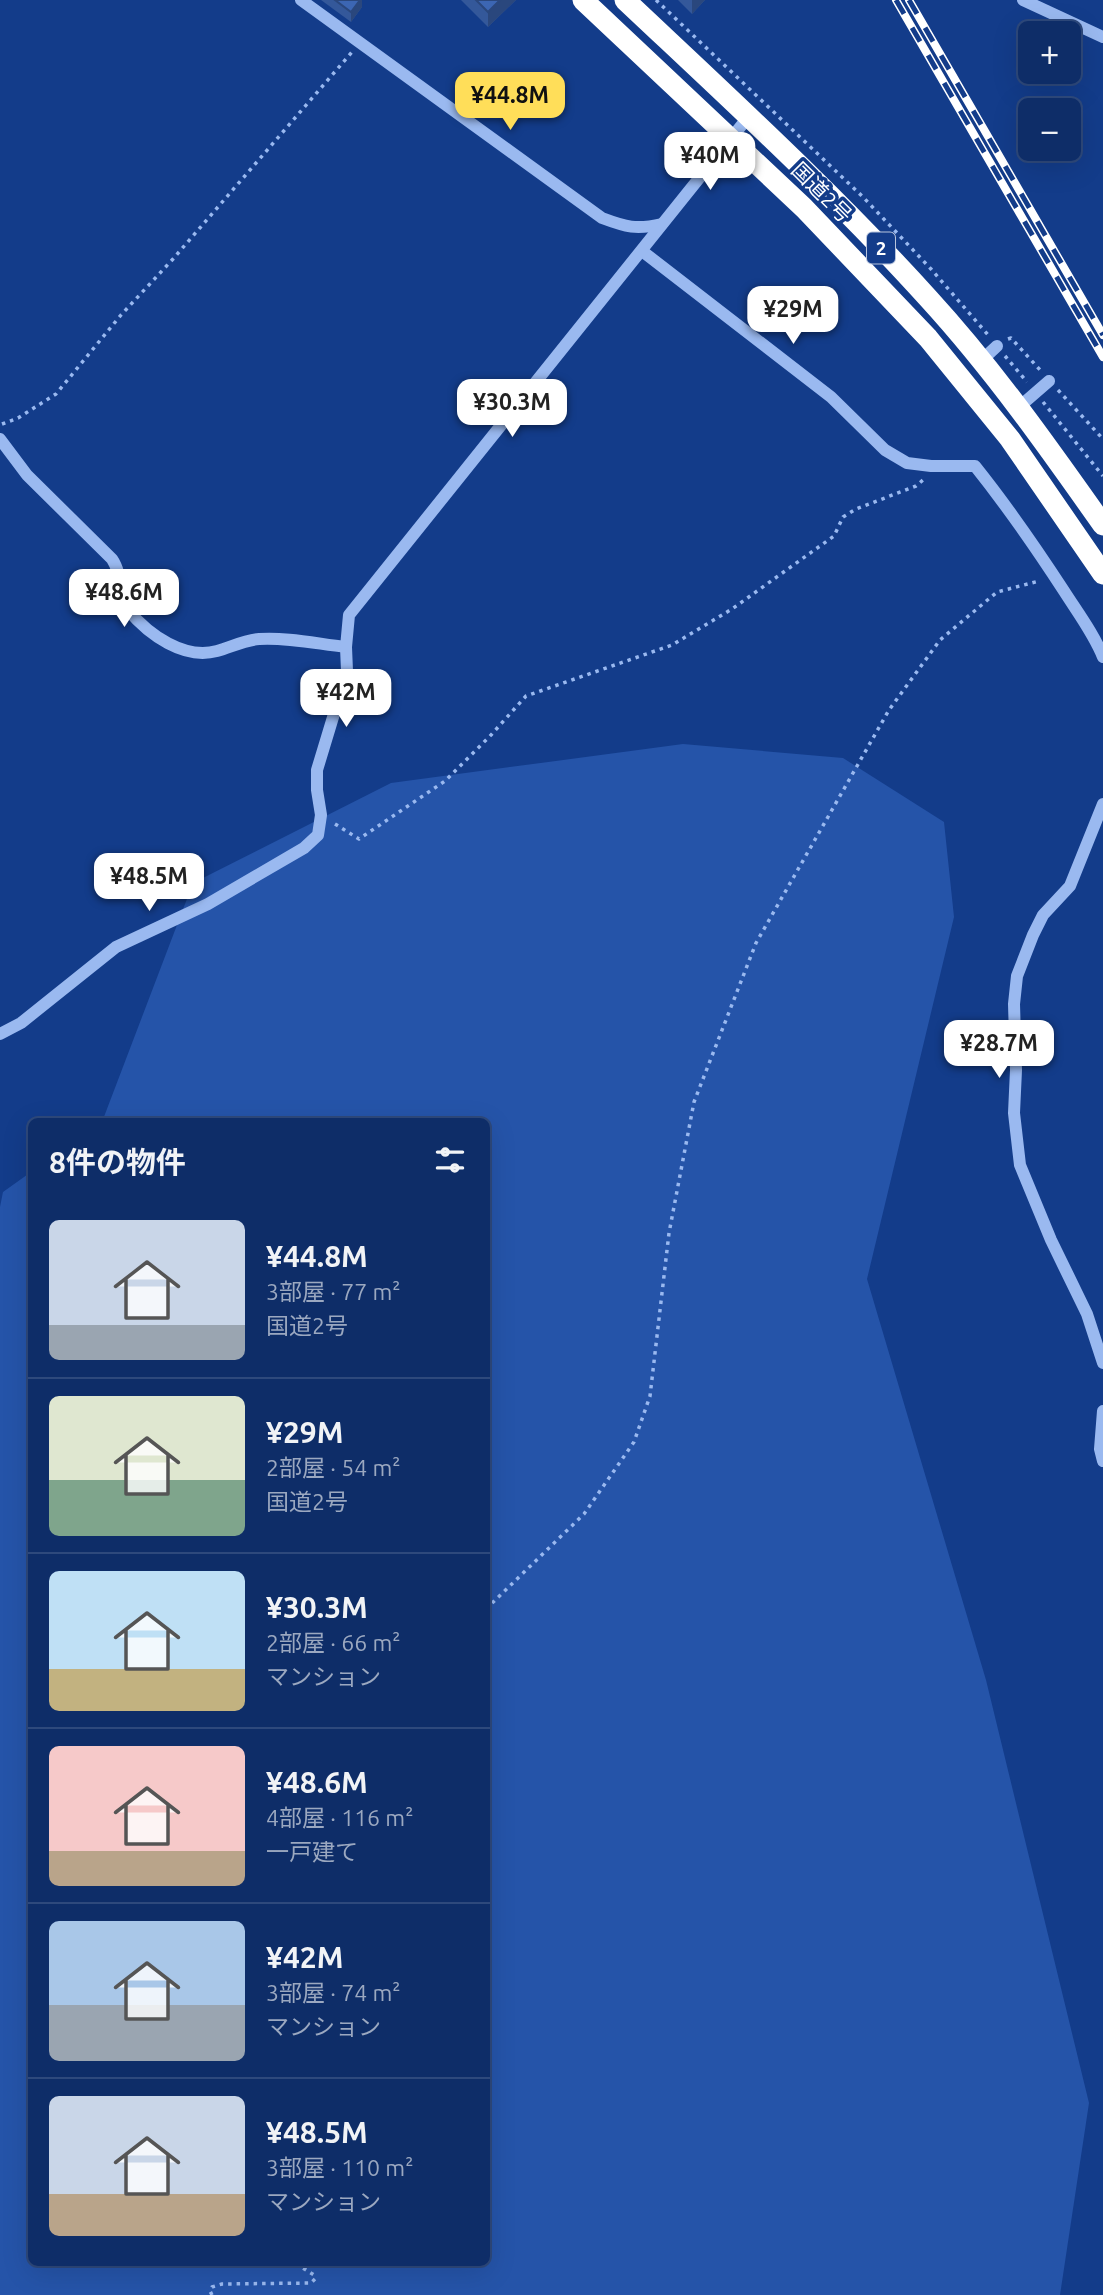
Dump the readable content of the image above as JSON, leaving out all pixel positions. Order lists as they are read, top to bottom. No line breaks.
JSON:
{"streets":{"highway":["国道2号","2"]},"page":{"map_buttons":["+","−"],"price":["¥44.8M","¥40M","¥29M","¥30.3M","¥48.6M","¥42M","¥48.5M","¥28.7M"],"heading":"8件の物件","list":[{"name":"¥44.8M","note":"3部屋 · 77 m² · 国道2号"},{"name":"¥29M","note":"2部屋 · 54 m² · 国道2号"},{"name":"¥30.3M","note":"2部屋 · 66 m² · マンション"},{"name":"¥48.6M","note":"4部屋 · 116 m² · 一戸建て"},{"name":"¥42M","note":"3部屋 · 74 m² · マンション"},{"name":"¥48.5M","note":"3部屋 · 110 m² · マンション"}]}}
